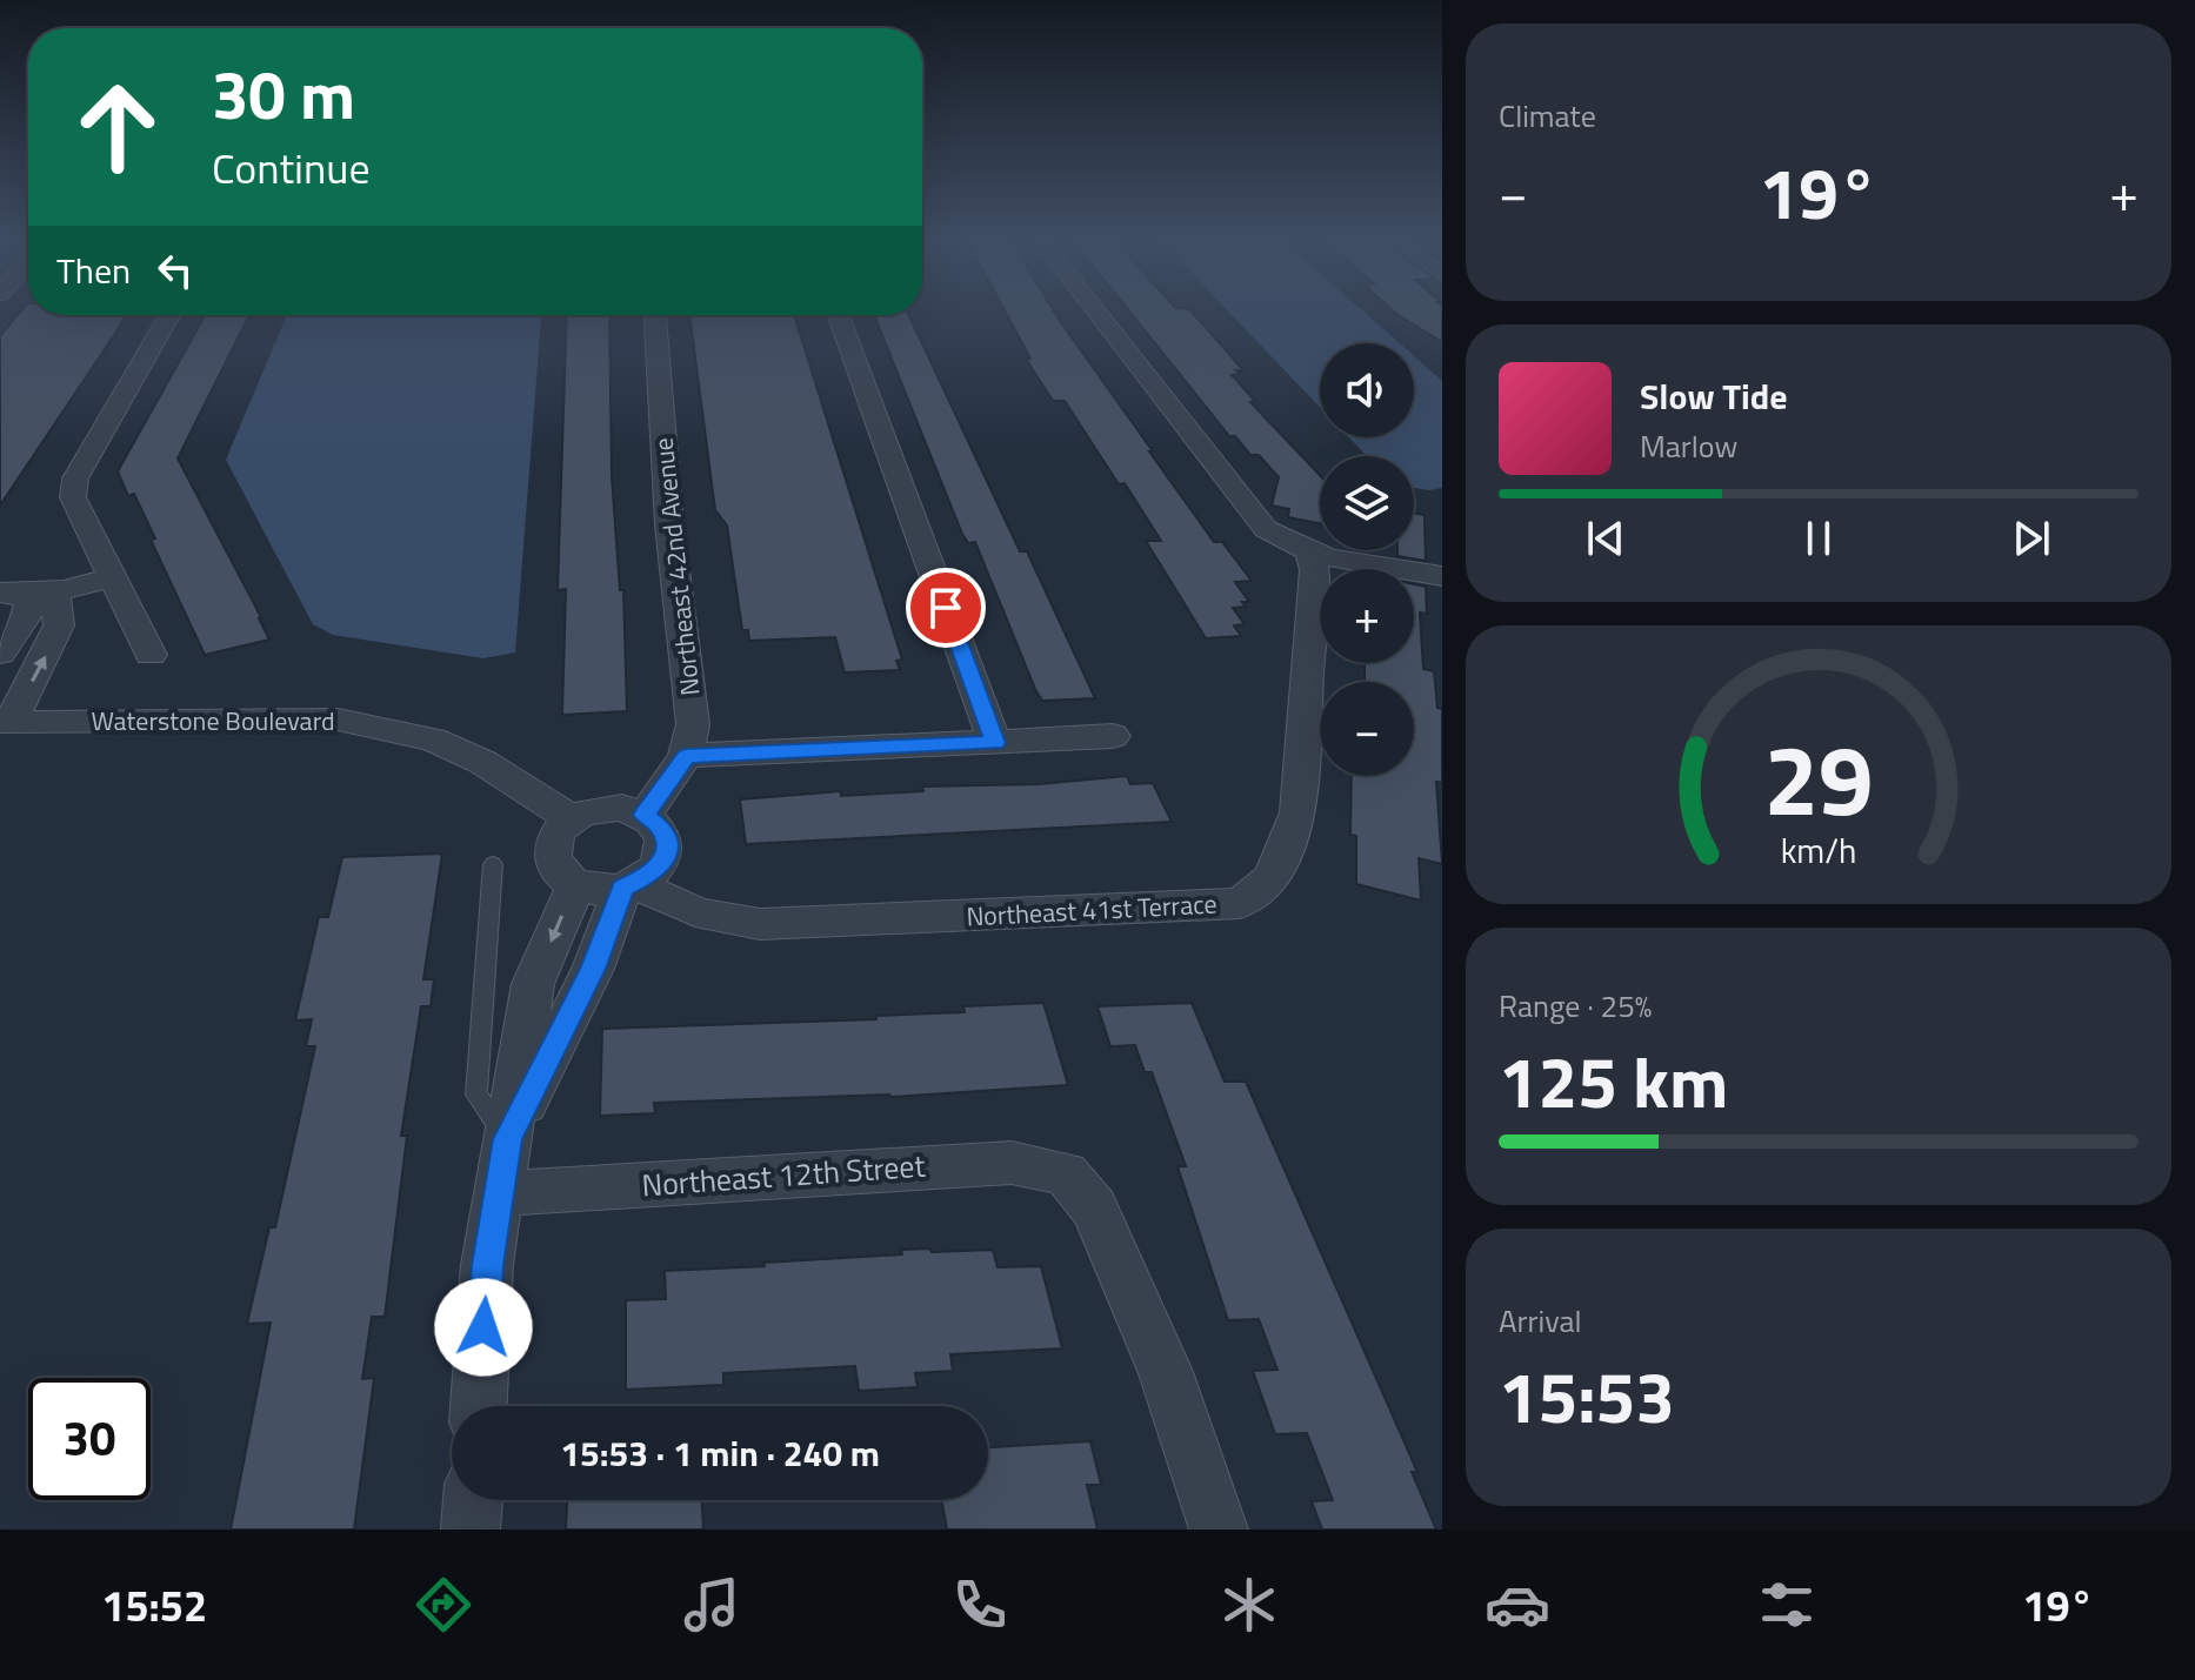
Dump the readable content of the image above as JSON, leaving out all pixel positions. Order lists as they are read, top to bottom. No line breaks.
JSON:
{"streets":{"street":["Northeast 42nd Avenue","Waterstone Boulevard","Northeast 41st Terrace","Northeast 12th Street"]},"crossings":[["Northeast 42nd Avenue","Waterstone Boulevard"],["Northeast 42nd Avenue","Northeast 41st Terrace"],["Waterstone Boulevard","Northeast 41st Terrace"]],"page":{"tile":["Climate",["Range · 25%","125 km"],["Arrival","15:53"]],"turn":["30 m","Continue"],"heat":["−","19°","+"],"then":"Then","map_buttons":["+","−"],"song":["Slow Tide","Marlow"],"limit":"30","trip":"15:53 · 1 min · 240 m","tabs":["15:52","19°"],"gauge":["29","km/h"]}}
